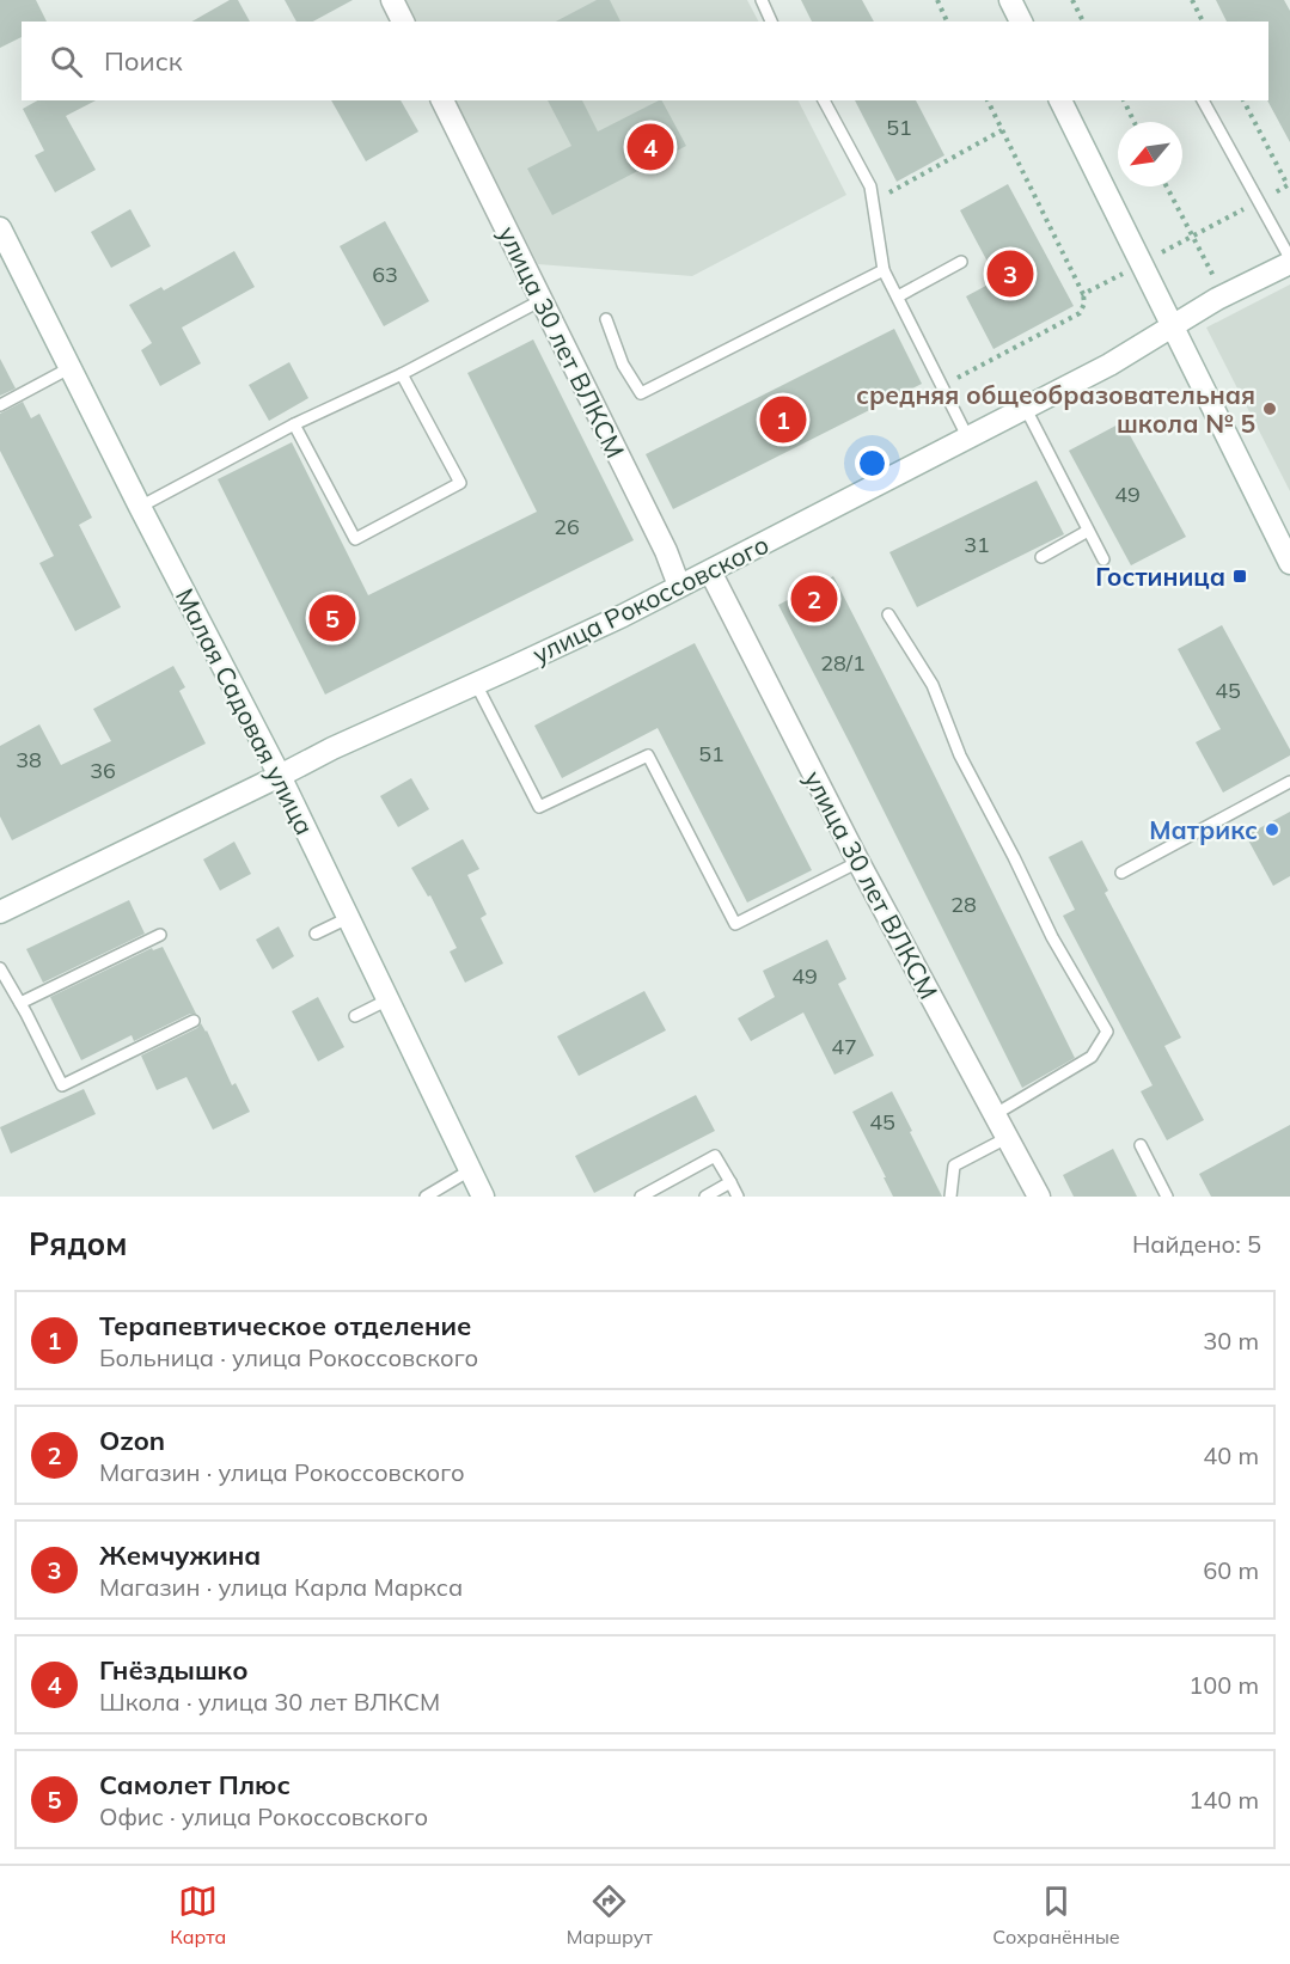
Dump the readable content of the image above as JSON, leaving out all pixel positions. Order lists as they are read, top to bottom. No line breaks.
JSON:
{"streets":{"street":["улица 30 лет ВЛКСМ","улица Рокоссовского","Малая Садовая улица"]},"crossings":[["улица 30 лет ВЛКСМ","улица Рокоссовского"],["улица Рокоссовского","Малая Садовая улица"]],"places":{"other":["средняя общеобразовательная школа № 5","Матрикс"],"transit":["Гостиница"]},"house_numbers":["51","63","49","26","31","28/1","45","51","38","36","28","49","47","45"],"north":"bottom left","page":{"search":"Поиск","pins":["4","3","1","2","5"],"heading":["Рядом","Найдено: 5"],"list":[{"mark":"1","name":"Терапевтическое отделение","note":"Больница · улица Рокоссовского","value":"30 m"},{"mark":"2","name":"Ozon","note":"Магазин · улица Рокоссовского","value":"40 m"},{"mark":"3","name":"Жемчужина","note":"Магазин · улица Карла Маркса","value":"60 m"},{"mark":"4","name":"Гнёздышко","note":"Школа · улица 30 лет ВЛКСМ","value":"100 m"},{"mark":"5","name":"Самолет Плюс","note":"Офис · улица Рокоссовского","value":"140 m"}],"nav":["Карта","Маршрут","Сохранённые"]}}
